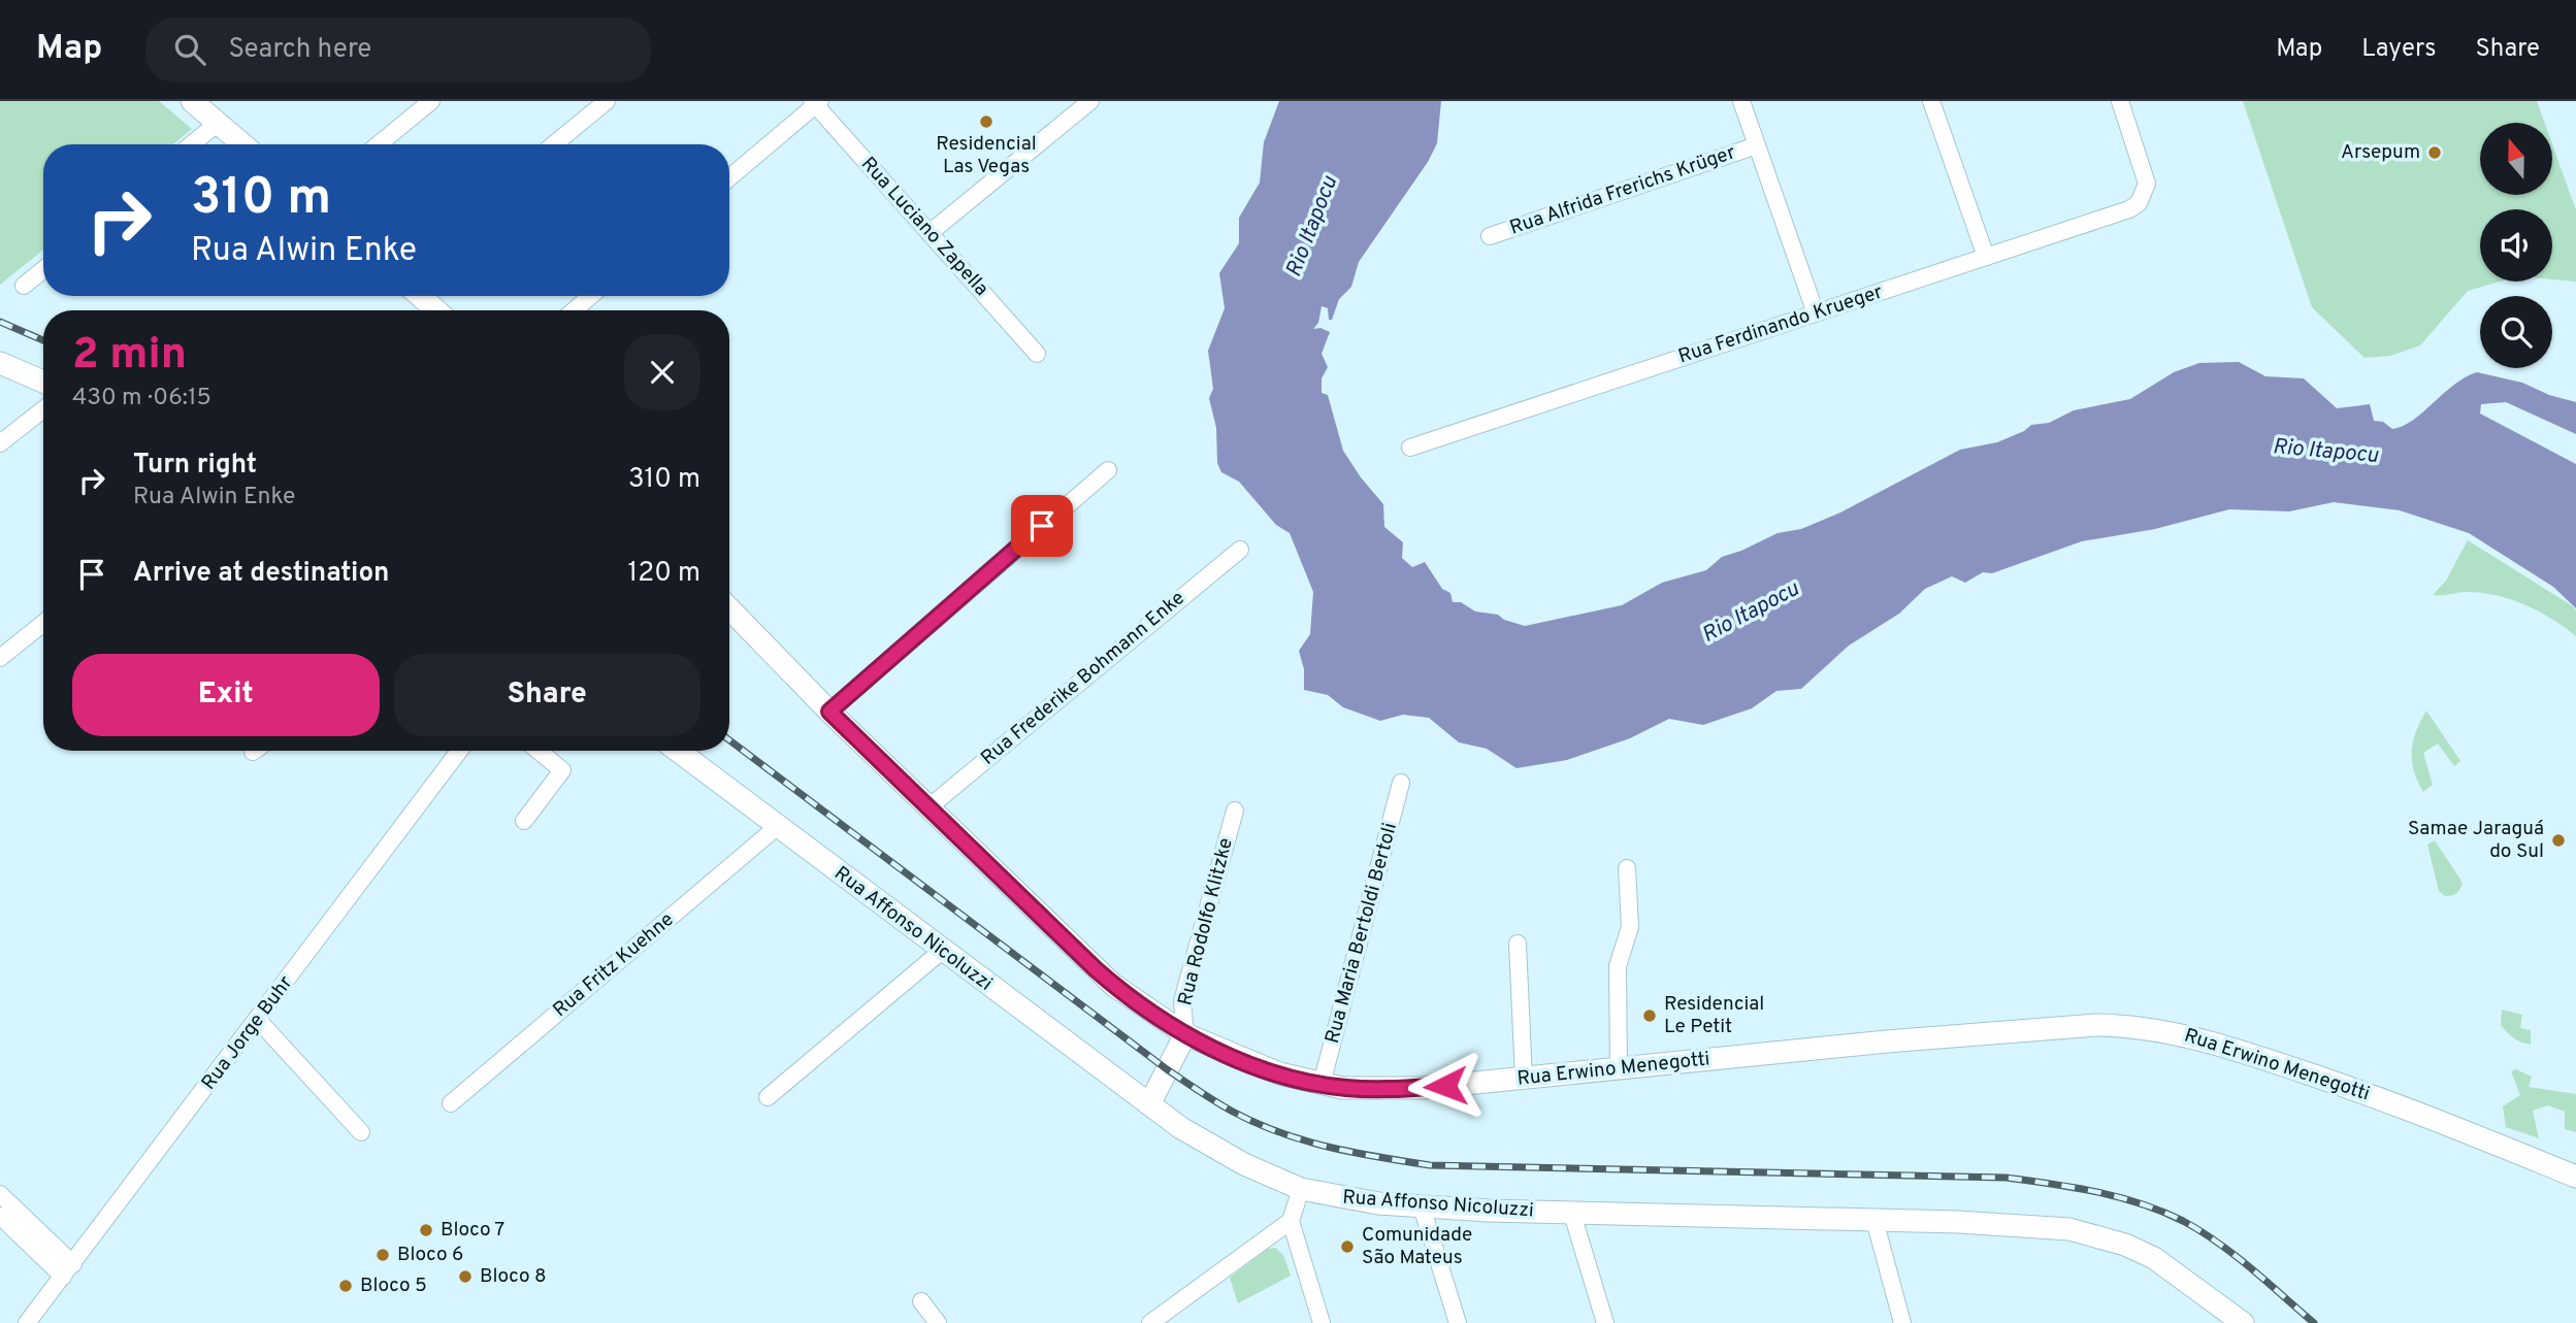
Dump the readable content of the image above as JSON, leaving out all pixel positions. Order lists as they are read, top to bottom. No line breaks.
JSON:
{"streets":{"street":["Rua Alfrida Frerichs Krüger","Rua Luciano Zapella","Rua Ferdinando Krueger","Rua Frederike Bohmann Enke","Rua Rodolfo Klitzke","Rua Affonso Nicoluzzi","Rua Maria Bertoldi Bertoli","Rua Fritz Kuehne","Rua Jorge Buhr","Rua Erwino Menegotti"]},"crossings":[["Rua Frederike Bohmann Enke","Rua Erwino Menegotti"],["Rua Rodolfo Klitzke","Rua Erwino Menegotti"],["Rua Affonso Nicoluzzi","Rua Fritz Kuehne"],["Rua Maria Bertoldi Bertoli","Rua Erwino Menegotti"]],"water":["Rio Itapocu"],"places":["Residencial Las Vegas","Arsepum","Samae Jaraguá do Sul","Residencial Le Petit","Bloco 7","Comunidade São Mateus","Bloco 6","Bloco 8","Bloco 5"],"north":"top","page":{"header":"Map","search":"Search here","nav":["Map","Layers","Share"],"turn":["310 m","Rua Alwin Enke"],"heading":["2 min","430 m · 06:15"],"list":[{"name":"Turn right","note":"Rua Alwin Enke","value":"310 m"},{"name":"Arrive at destination","value":"120 m"}],"buttons":["Exit","Share"]}}
